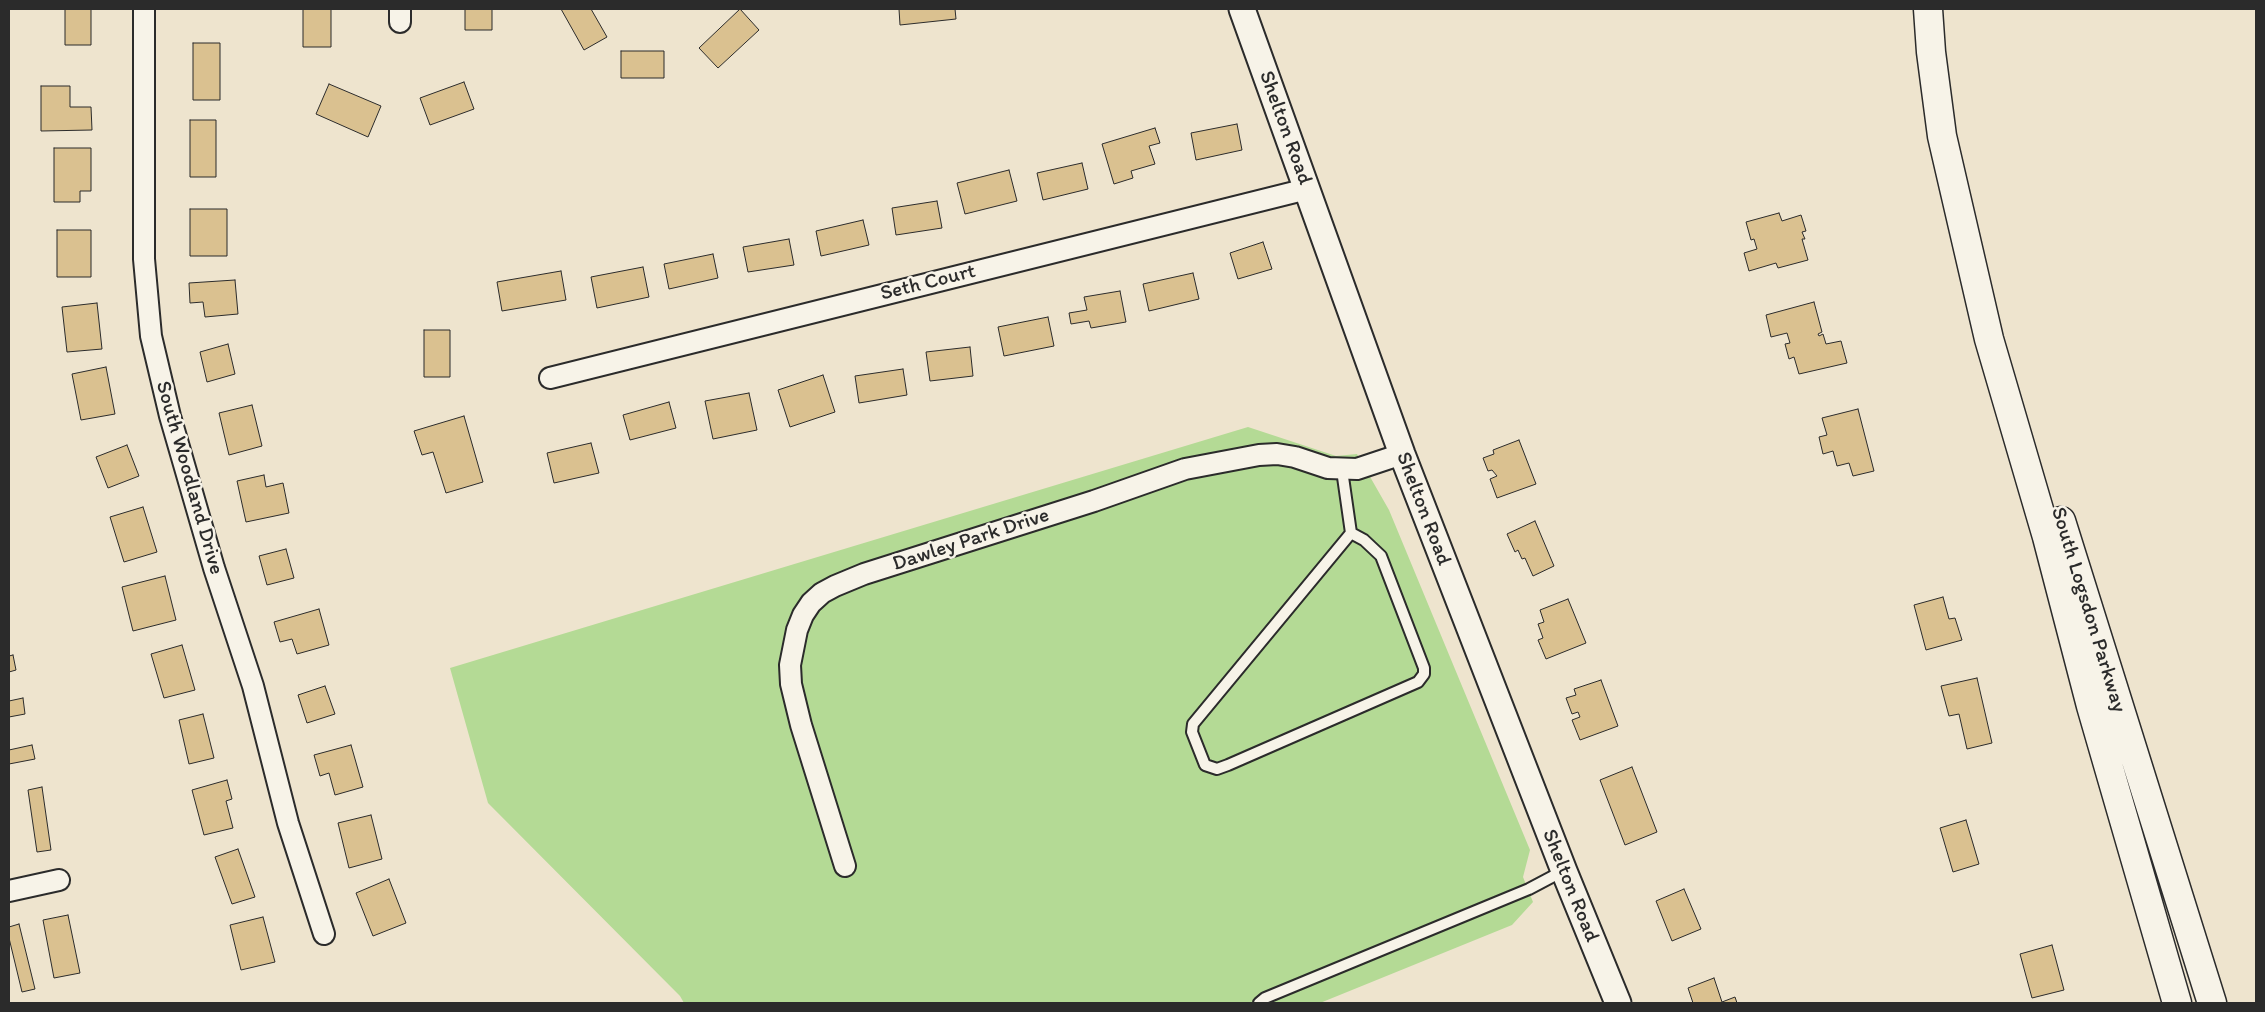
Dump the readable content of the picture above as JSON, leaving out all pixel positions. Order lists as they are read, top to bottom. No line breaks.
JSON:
{"streets":{"main road":["South Logsdon Parkway"],"street":["Shelton Road","Seth Court","South Woodland Drive","Dawley Park Drive"]},"crossings":[["Shelton Road","Seth Court"],["Shelton Road","Dawley Park Drive"]]}
